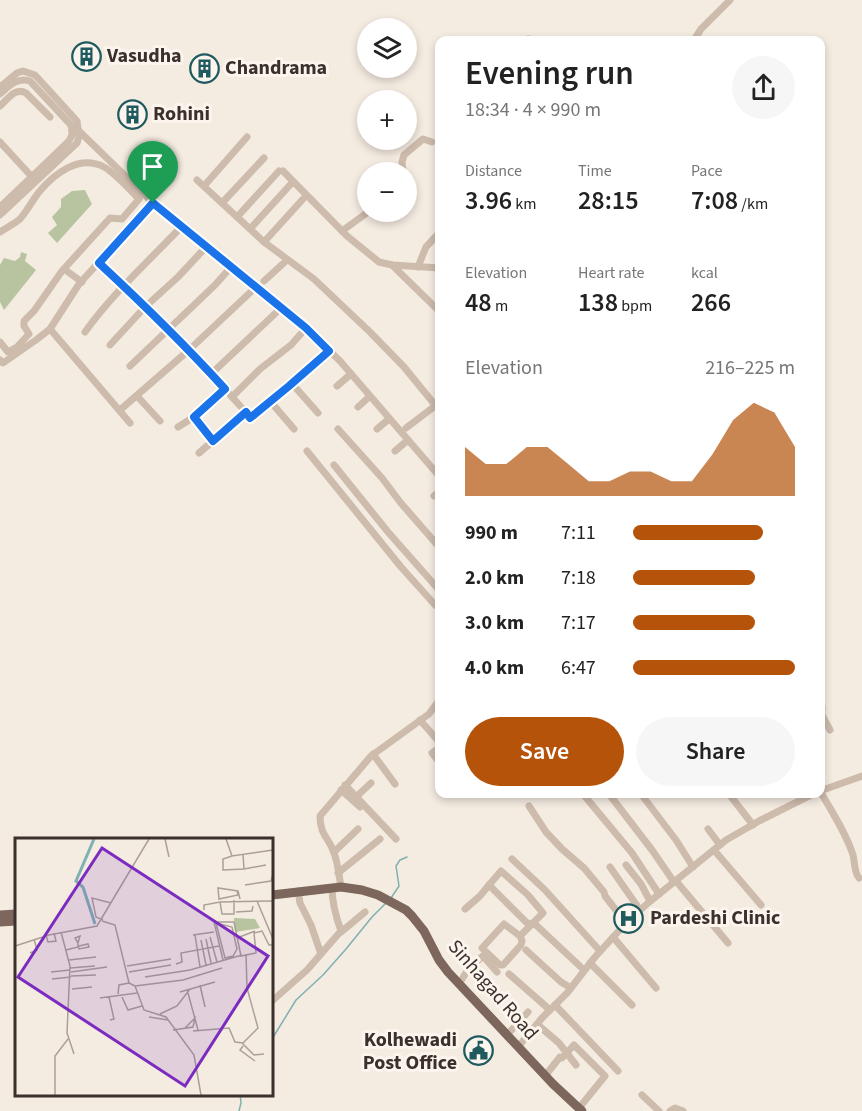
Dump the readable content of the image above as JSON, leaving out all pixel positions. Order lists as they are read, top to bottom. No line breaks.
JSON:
{"streets":{"main road":["Sinhagad Road"]},"places":{"building":["Vasudha","Chandrama","Rohini"],"hospital":["Pardeshi Clinic"],"public building":["Kolhewadi Post Office"]},"page":{"map_buttons":["+","−"],"heading":["Evening run","18:34 · 4 × 990 m"],"stats":[["Distance","3.96 km"],["Time","28:15"],["Pace","7:08 /km"],["Elevation","48 m"],["Heart rate","138 bpm"],["kcal","266"]],"chart":["Elevation","216–225 m"],"list":[{"name":"990 m","note":"7:11"},{"name":"2.0 km","note":"7:18"},{"name":"3.0 km","note":"7:17"},{"name":"4.0 km","note":"6:47"}],"buttons":["Save","Share"]}}
